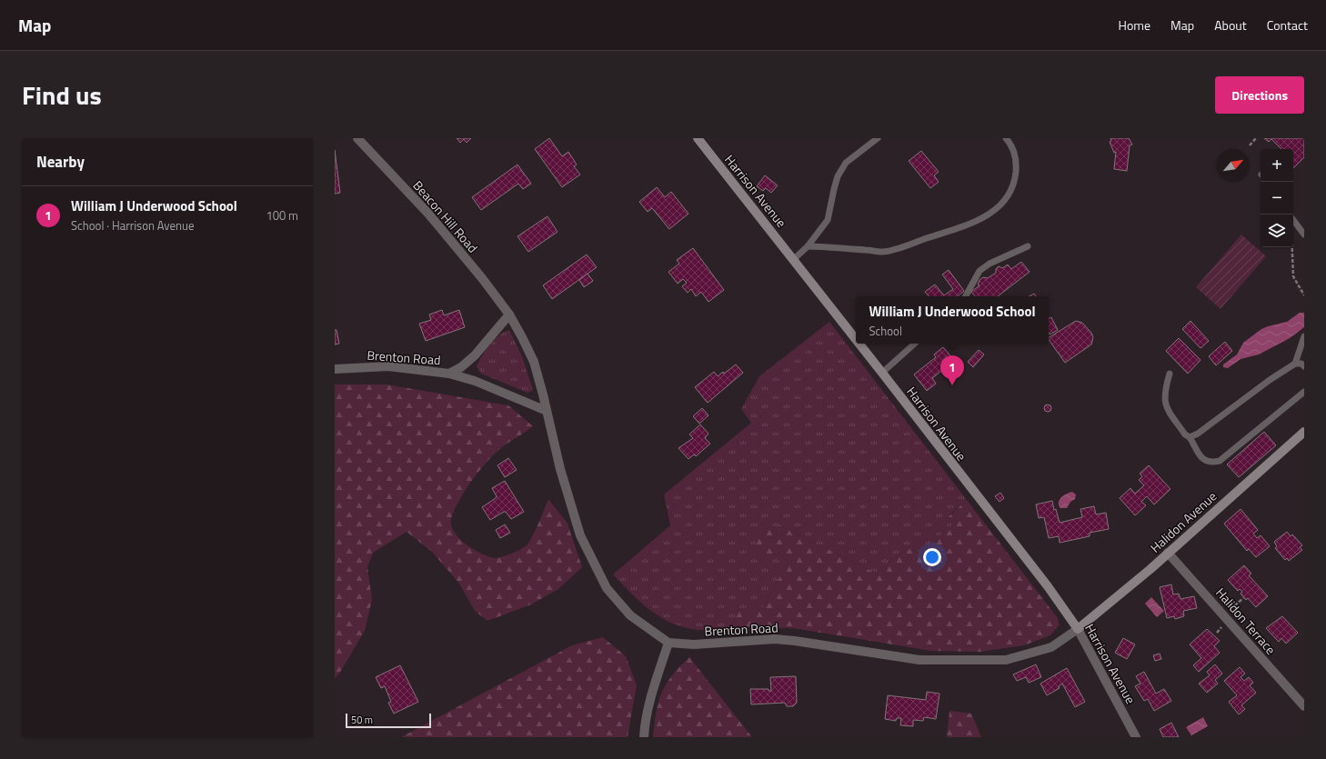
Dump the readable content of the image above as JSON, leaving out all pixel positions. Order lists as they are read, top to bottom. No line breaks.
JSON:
{"streets":{"main road":["Harrison Avenue","Halidon Avenue"],"street":["Beacon Hill Road","Brenton Road","Halidon Terrace"]},"crossings":[["Harrison Avenue","Brenton Road"],["Harrison Avenue","Halidon Avenue"],["Beacon Hill Road","Brenton Road"],["Brenton Road","Halidon Avenue"],["Halidon Avenue","Halidon Terrace"]],"scale_bar":"50 m","north":"top right","page":{"header":"Map","nav":["Home","Map","About","Contact"],"title":"Find us","buttons":"Directions","heading":"Nearby","map_buttons":["+","−"],"list":[{"mark":"1","name":"William J Underwood School","note":"School · Harrison Avenue","value":"100 m"}],"popup":["William J Underwood School","School"],"pins":"1","scale":"50 m"}}
